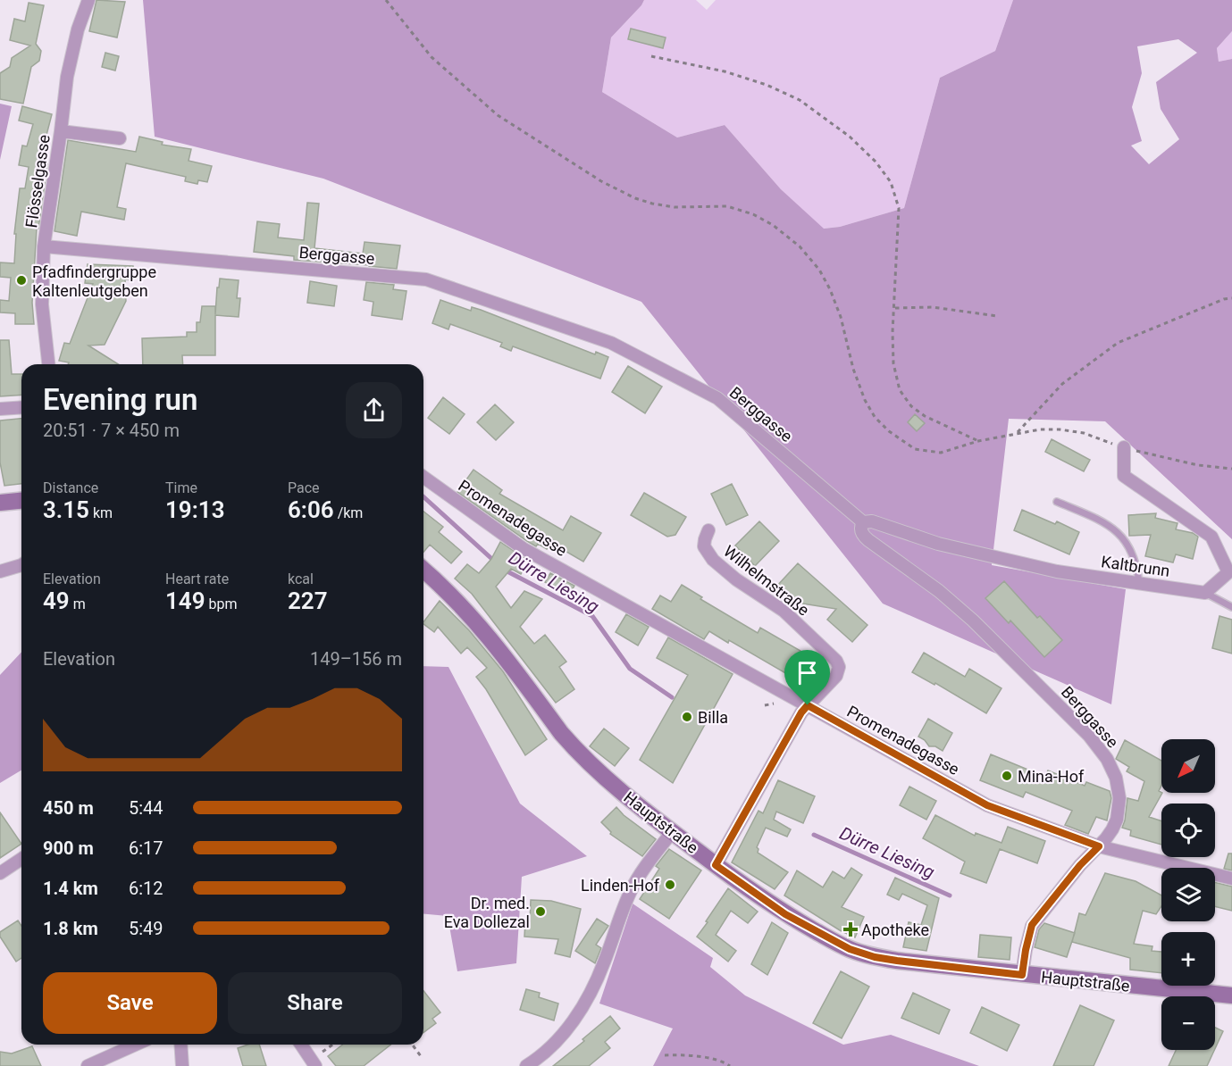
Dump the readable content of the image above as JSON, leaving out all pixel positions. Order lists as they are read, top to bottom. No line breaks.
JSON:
{"streets":{"main road":["Hauptstraße"],"street":["Flösselgasse","Berggasse","Promenadegasse","Kaltbrunn","Wilhelmstraße"]},"crossings":[["Flösselgasse","Berggasse"],["Berggasse","Promenadegasse"],["Berggasse","Kaltbrunn"],["Berggasse","Hauptstraße"],["Promenadegasse","Wilhelmstraße"],["Wilhelmstraße","Hauptstraße"]],"water":["Dürre Liesing"],"places":{"other":["Pfadfindergruppe Kaltenleutgeben","Billa","Mina-Hof","Linden-Hof","Dr. med. Eva Dollezal"],"health":["Apotheke"]},"north":"bottom left","page":{"heading":["Evening run","20:51 · 7 × 450 m"],"stats":[["Distance","3.15 km"],["Time","19:13"],["Pace","6:06 /km"],["Elevation","49 m"],["Heart rate","149 bpm"],["kcal","227"]],"chart":["Elevation","149–156 m"],"map_buttons":["+","−"],"list":[{"name":"450 m","note":"5:44"},{"name":"900 m","note":"6:17"},{"name":"1.4 km","note":"6:12"},{"name":"1.8 km","note":"5:49"}],"buttons":["Save","Share"]}}
